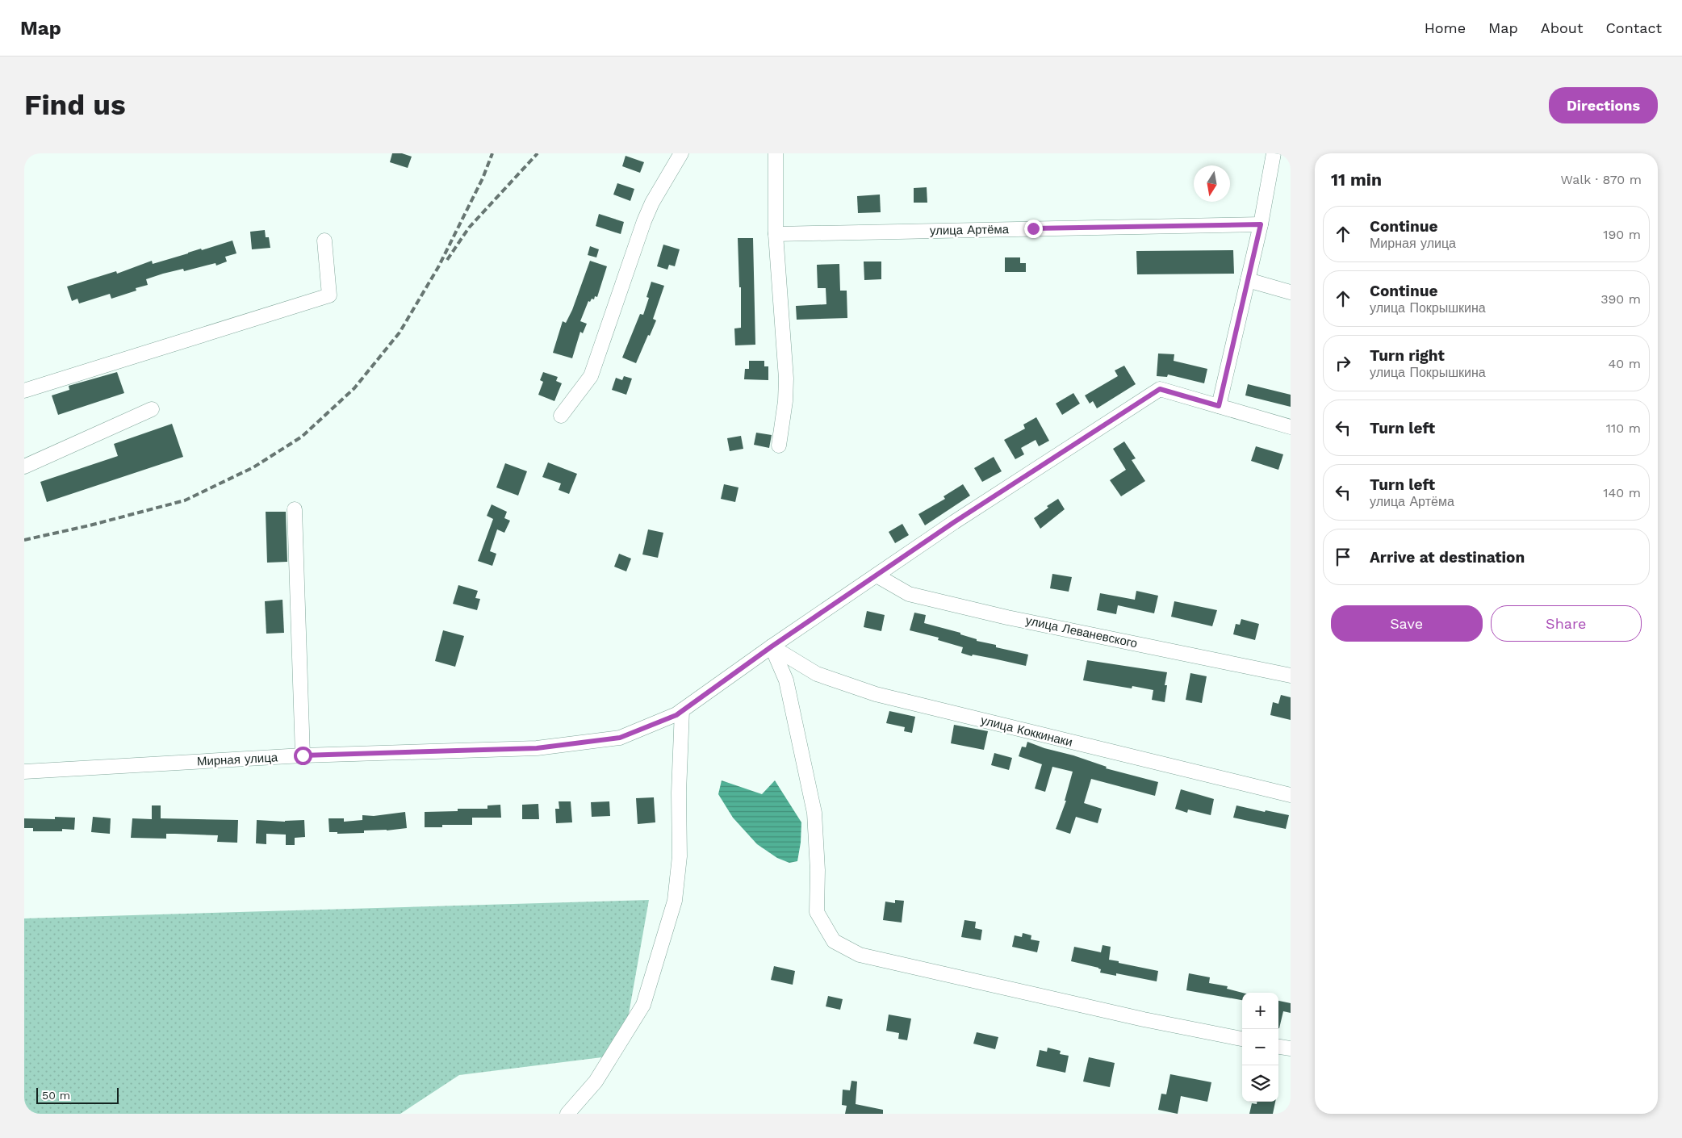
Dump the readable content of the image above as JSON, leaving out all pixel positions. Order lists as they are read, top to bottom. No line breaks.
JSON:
{"streets":{"street":["улица Артёма","улица Леваневского","улица Коккинаки","Мирная улица"]},"crossings":[["улица Леваневского","Мирная улица"],["улица Коккинаки","Мирная улица"]],"scale_bar":"50 m","north":"bottom","page":{"header":"Map","nav":["Home","Map","About","Contact"],"buttons":["Directions",["Save","Share"]],"title":"Find us","heading":["11 min","Walk · 870 m"],"list":[["Continue","Мирная улица","190 m"],["Continue","улица Покрышкина","390 m"],["Turn right","улица Покрышкина","40 m"],["Turn left","110 m"],["Turn left","улица Артёма","140 m"],"Arrive at destination"],"map_buttons":["+","−"],"scale":"50 m"}}
